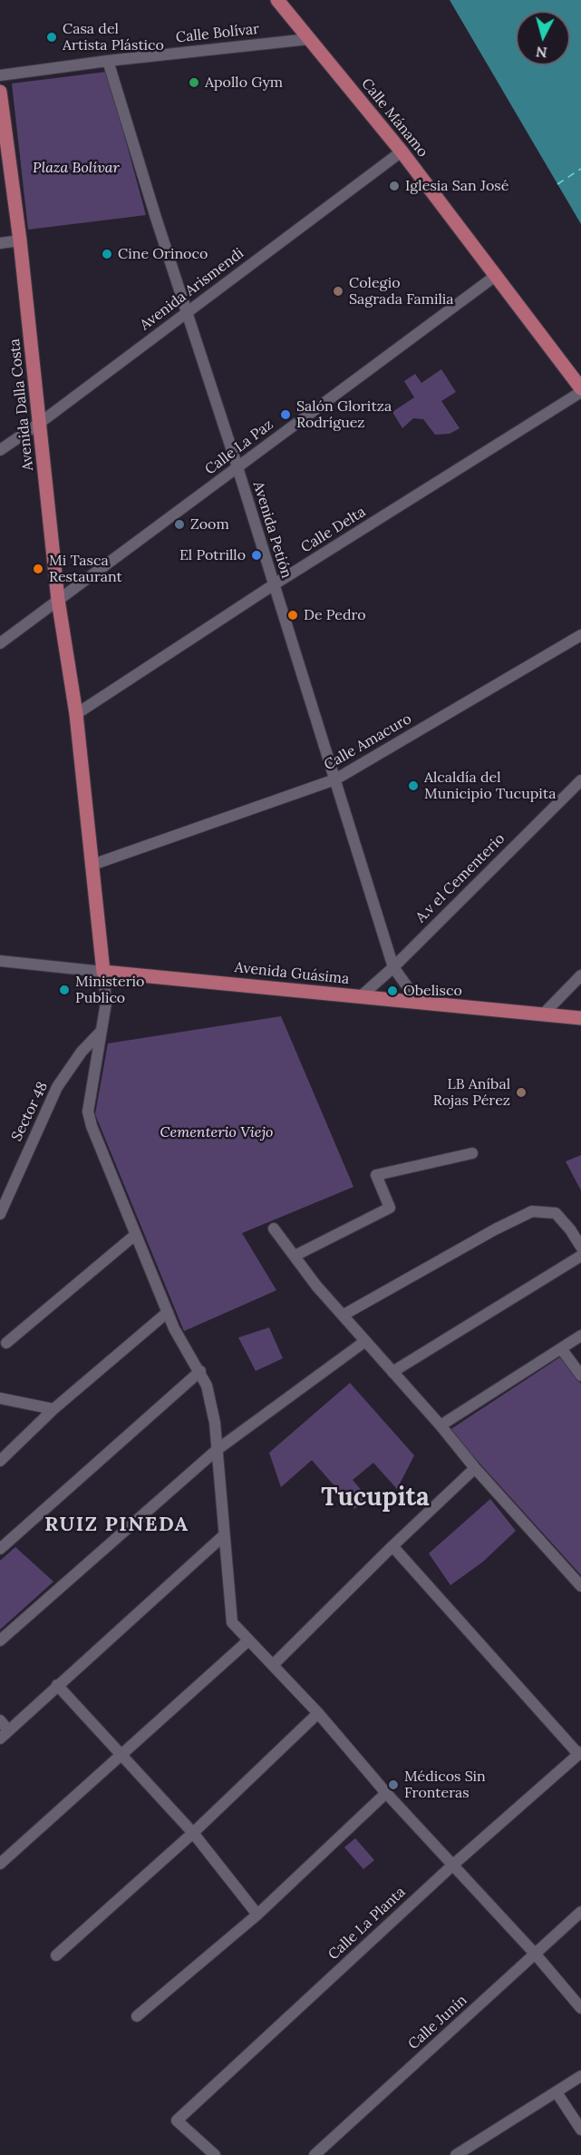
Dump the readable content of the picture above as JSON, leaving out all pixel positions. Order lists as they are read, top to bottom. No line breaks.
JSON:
{"streets":{"main road":["Calle Mánamo","Avenida Dalla Costa","Avenida Guásima"],"street":["Calle Bolívar","Avenida Arismendi","Calle La Paz","Avenida Petión","Calle Delta","Calle Amacuro","A.v el Cementerio","Sector 48","Calle La Planta","Calle Junín"]},"crossings":[["Calle Bolívar","Calle Mánamo"],["Calle Bolívar","Avenida Petión"],["Calle Mánamo","Avenida Arismendi"],["Calle Mánamo","Calle La Paz"],["Calle Mánamo","Calle Delta"],["Avenida Arismendi","Avenida Dalla Costa"],["Avenida Arismendi","Avenida Petión"],["Avenida Dalla Costa","Calle La Paz"],["Avenida Dalla Costa","Calle Delta"],["Avenida Dalla Costa","Calle Amacuro"],["Avenida Dalla Costa","Avenida Guásima"],["Calle La Paz","Avenida Petión"],["Avenida Petión","Calle Delta"],["Avenida Petión","Calle Amacuro"],["Avenida Petión","A.v el Cementerio"],["Avenida Petión","Avenida Guásima"],["A.v el Cementerio","Avenida Guásima"]],"districts":["Tucupita","RUIZ PINEDA"],"parks":["Plaza Bolívar","Cementerio Viejo"],"places":["Casa del Artista Plástico","Apollo Gym","Iglesia San José","Cine Orinoco","Colegio Sagrada Familia","Salón Gloritza Rodríguez","Zoom","El Potrillo","Mi Tasca Restaurant","De Pedro","Alcaldía del Municipio Tucupita","Ministerio Publico","Obelisco","LB Aníbal Rojas Pérez","Médicos Sin Fronteras"],"north":"bottom"}
